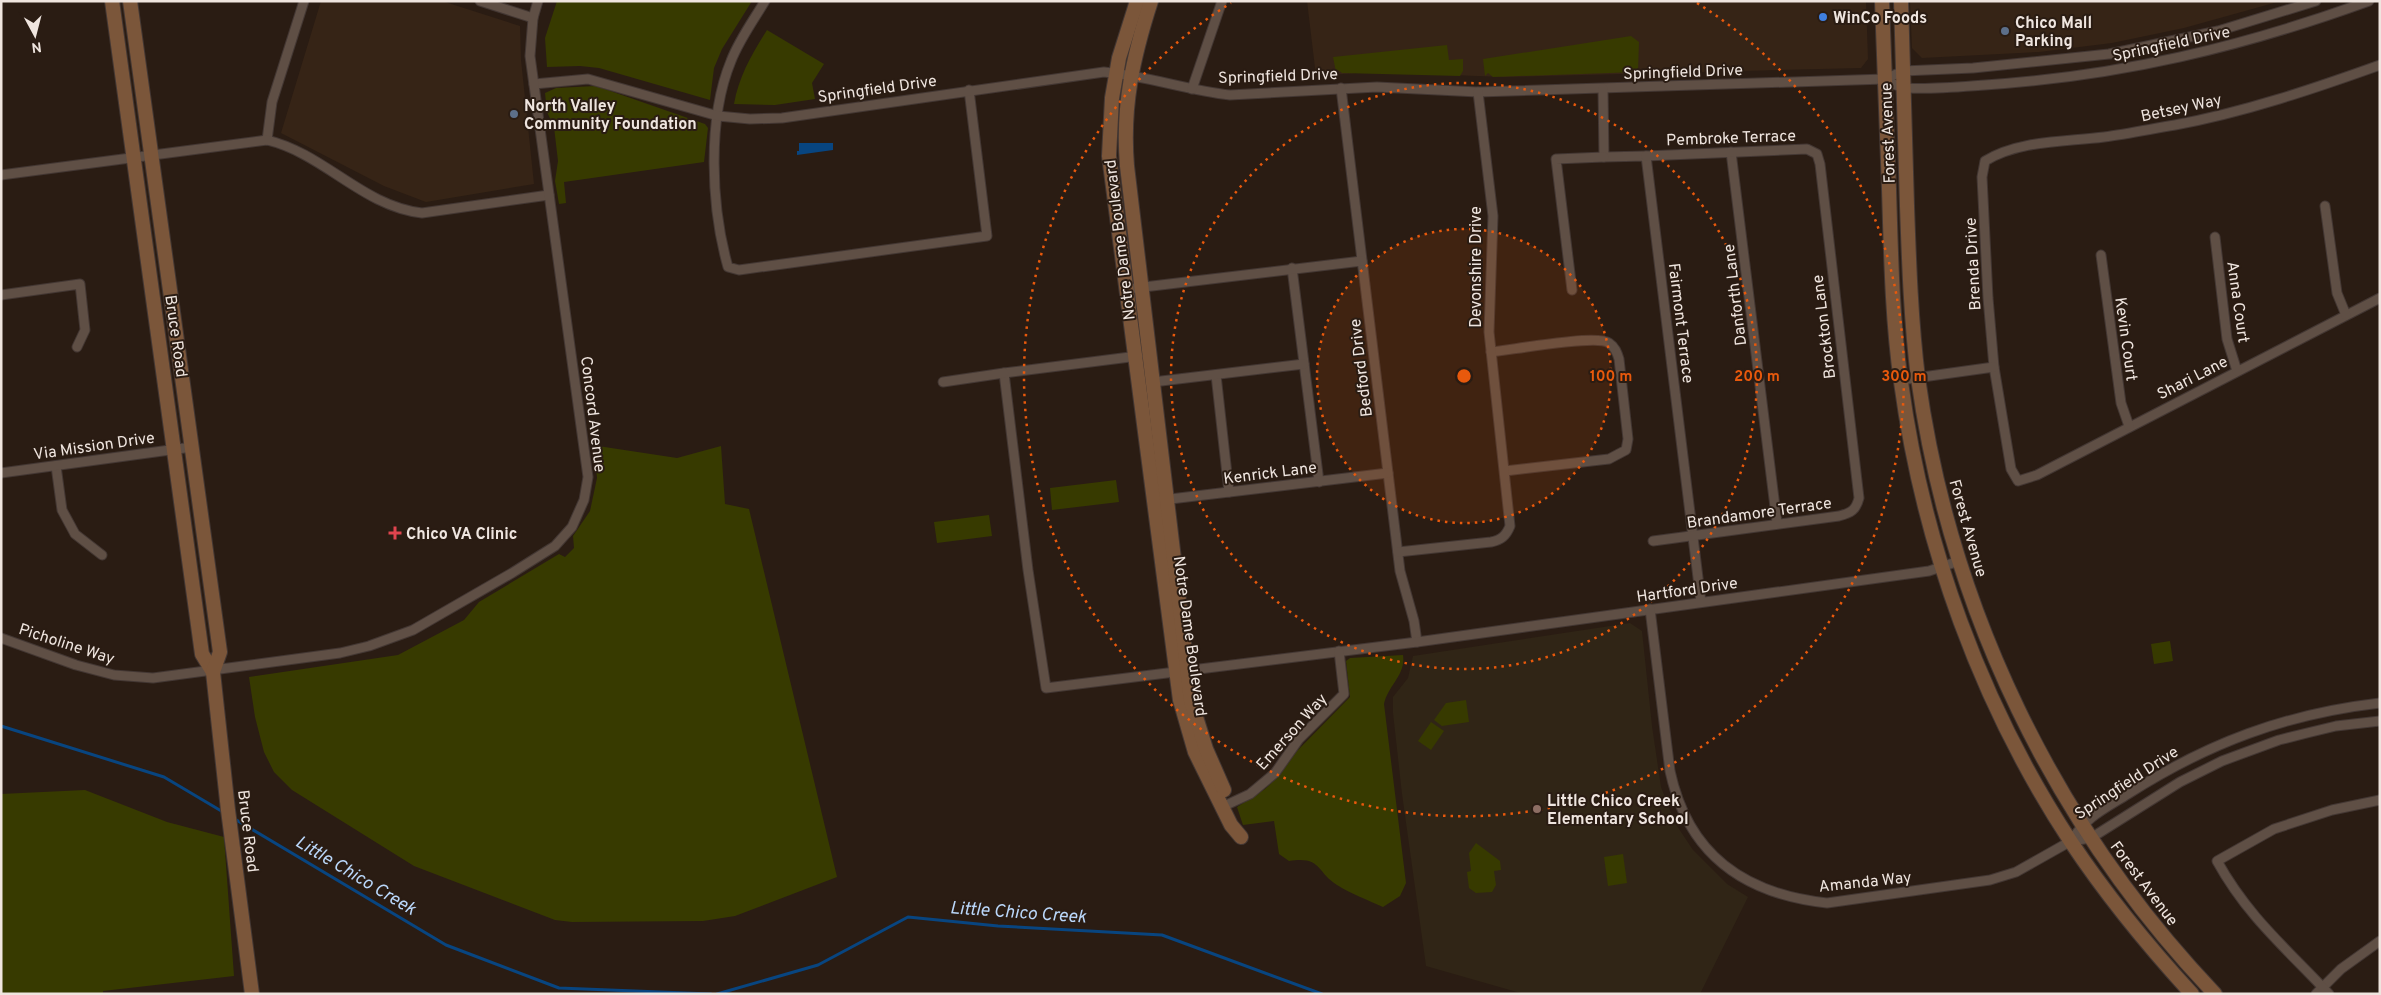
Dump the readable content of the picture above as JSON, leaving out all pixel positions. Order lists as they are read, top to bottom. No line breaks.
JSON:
{"streets":{"street":["Springfield Drive","Betsey Way","Forest Avenue","Pembroke Terrace","Notre Dame Boulevard","Brenda Drive","Devonshire Drive","Danforth Lane","Anna Court","Fairmont Terrace","Brockton Lane","Bruce Road","Kevin Court","Bedford Drive","Shari Lane","Concord Avenue","Via Mission Drive","Kenrick Lane","Brandamore Terrace","Hartford Drive","Picholine Way","Emerson Way","Amanda Way"]},"crossings":[["Springfield Drive","Forest Avenue"],["Springfield Drive","Notre Dame Boulevard"],["Springfield Drive","Devonshire Drive"],["Springfield Drive","Bedford Drive"],["Springfield Drive","Concord Avenue"],["Springfield Drive","Amanda Way"],["Betsey Way","Brenda Drive"],["Forest Avenue","Hartford Drive"],["Forest Avenue","Amanda Way"],["Pembroke Terrace","Danforth Lane"],["Pembroke Terrace","Fairmont Terrace"],["Pembroke Terrace","Brockton Lane"],["Notre Dame Boulevard","Kenrick Lane"],["Notre Dame Boulevard","Hartford Drive"],["Notre Dame Boulevard","Emerson Way"],["Brenda Drive","Shari Lane"],["Devonshire Drive","Bedford Drive"],["Danforth Lane","Brandamore Terrace"],["Anna Court","Shari Lane"],["Fairmont Terrace","Brandamore Terrace"],["Fairmont Terrace","Hartford Drive"],["Brockton Lane","Brandamore Terrace"],["Bruce Road","Concord Avenue"],["Bruce Road","Via Mission Drive"],["Bruce Road","Picholine Way"],["Kevin Court","Shari Lane"],["Bedford Drive","Kenrick Lane"],["Bedford Drive","Hartford Drive"],["Concord Avenue","Picholine Way"],["Hartford Drive","Emerson Way"],["Hartford Drive","Amanda Way"]],"water":["Little Chico Creek"],"places":{"other":["WinCo Foods","Chico Mall Parking","North Valley Community Foundation","Little Chico Creek Elementary School"],"health":["Chico VA Clinic"]},"north":"bottom","rings":["100 m","200 m","300 m"]}
